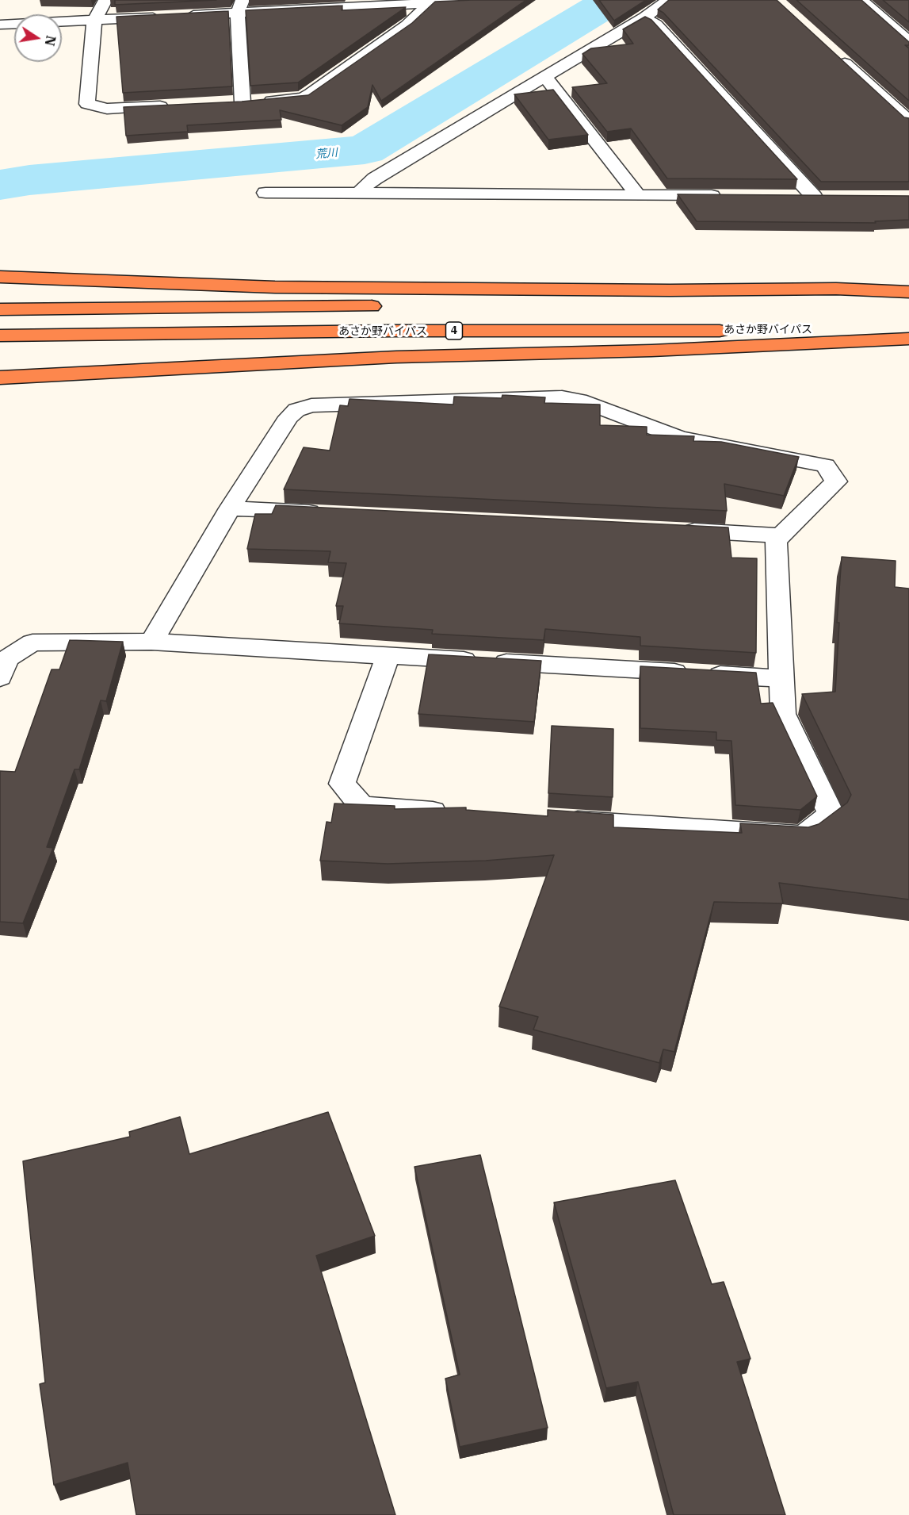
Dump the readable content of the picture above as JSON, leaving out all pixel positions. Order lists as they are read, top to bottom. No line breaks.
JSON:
{"streets":{"highway":["あさか野バイパス","4"]},"water":["荒川"],"north":"right"}
